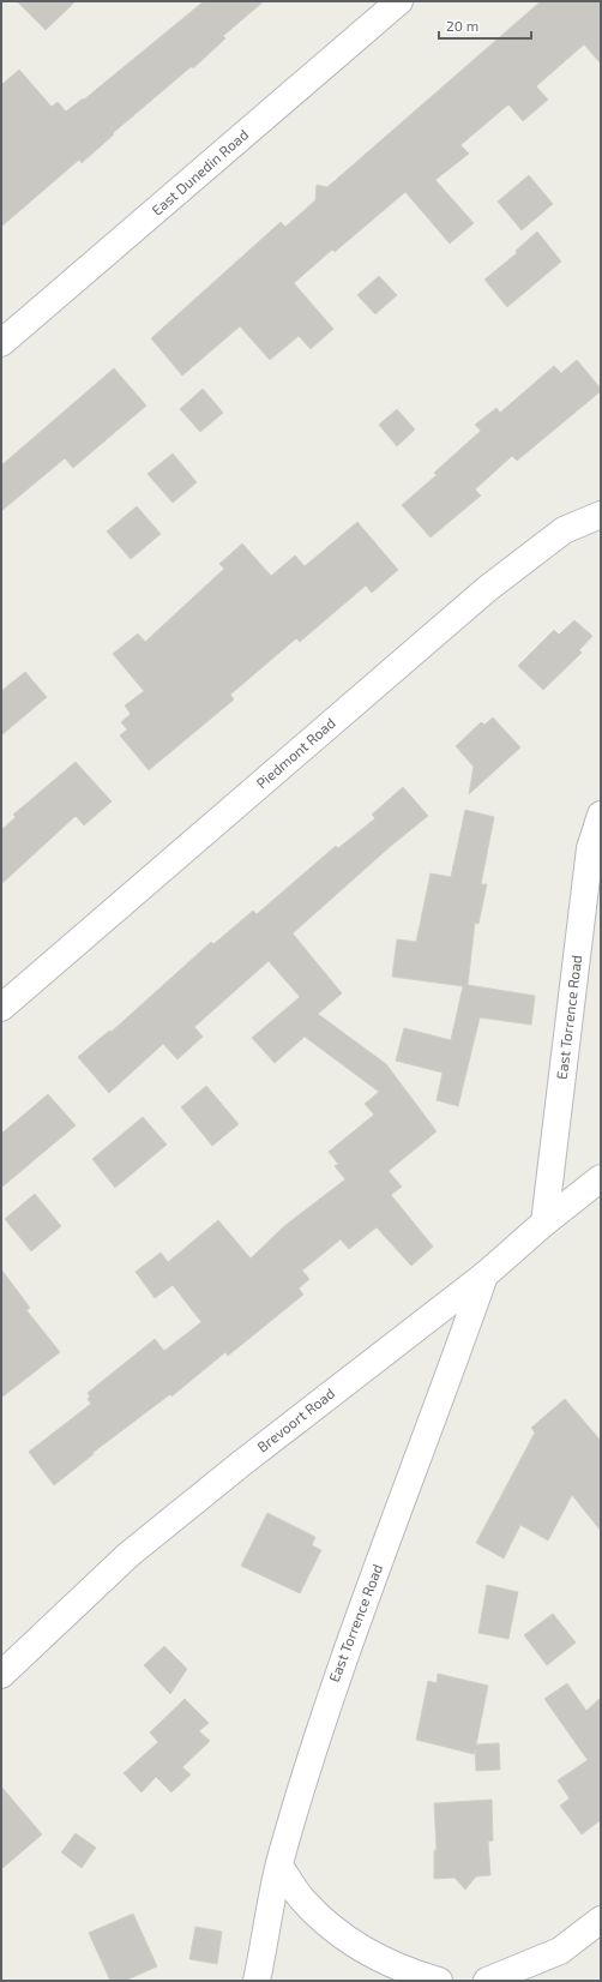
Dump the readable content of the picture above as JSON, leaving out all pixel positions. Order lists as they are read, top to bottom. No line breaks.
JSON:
{"streets":{"street":["East Dunedin Road","Piedmont Road","East Torrence Road","Brevoort Road"]},"crossings":[["East Torrence Road","Brevoort Road"]],"scale_bar":"20 m"}
